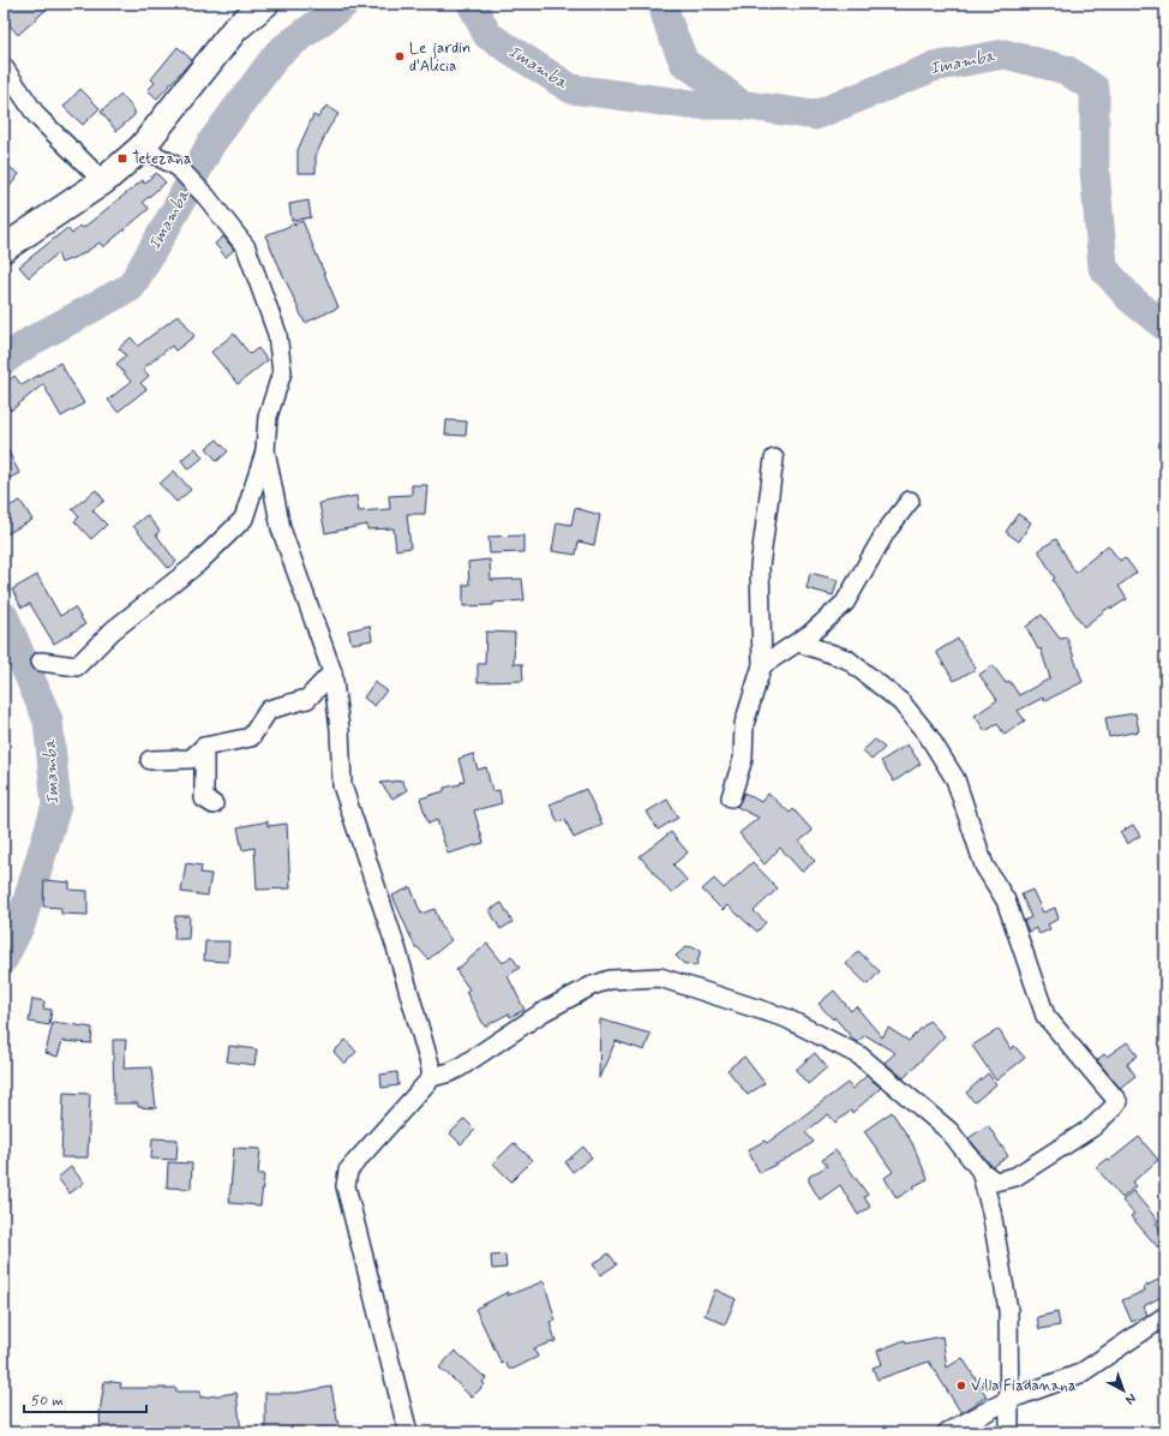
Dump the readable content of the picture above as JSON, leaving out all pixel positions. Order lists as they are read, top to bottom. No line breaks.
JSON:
{"water":["Imamba"],"places":{"other":["Le jardin d'Alicia","Villa Fiadanana"],"transit":["Tetezana"]},"scale_bar":"50 m","north":"bottom right"}
